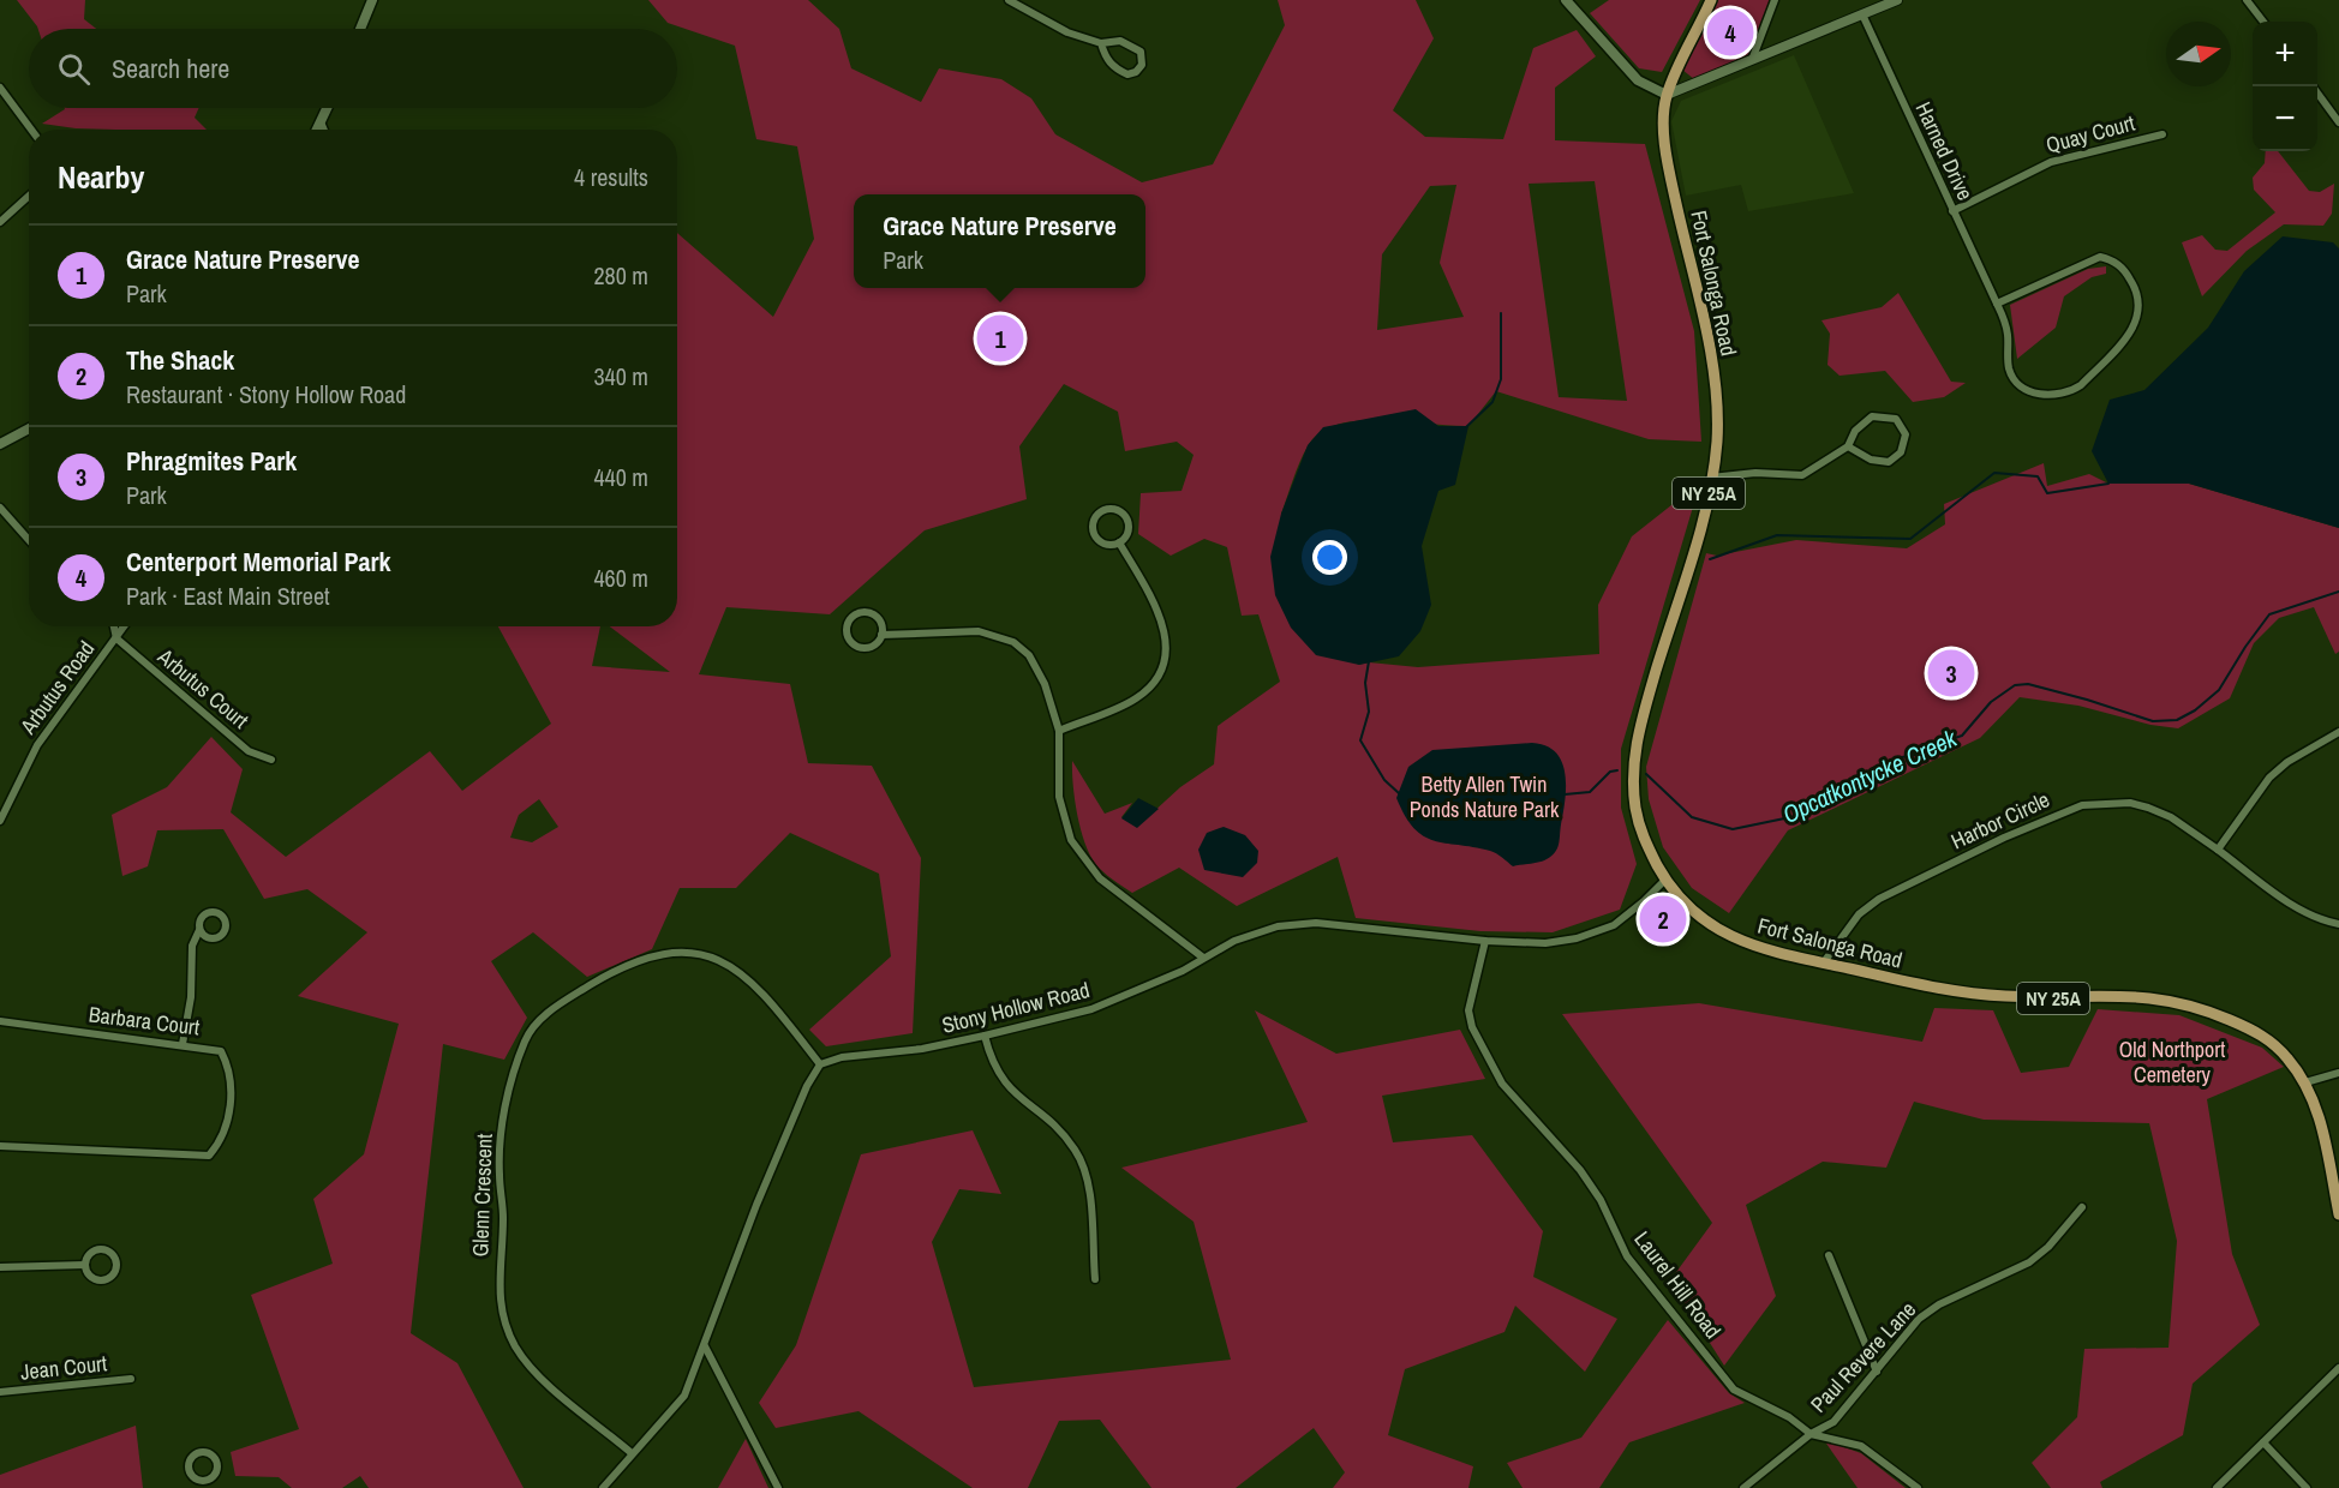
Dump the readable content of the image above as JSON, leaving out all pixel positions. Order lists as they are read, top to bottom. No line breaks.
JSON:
{"streets":{"main road":["Fort Salonga Road","NY 25A"],"street":["Quay Court","Harned Drive","Arbutus Road","Arbutus Court","Harbor Circle","Stony Hollow Road","Barbara Court","Glenn Crescent","Laurel Hill Road","Paul Revere Lane","Jean Court"]},"crossings":[["Quay Court","Harned Drive"],["Fort Salonga Road","NY 25A"],["Fort Salonga Road","Harbor Circle"],["Fort Salonga Road","Stony Hollow Road"],["Arbutus Road","Arbutus Court"],["Stony Hollow Road","Glenn Crescent"],["Stony Hollow Road","Laurel Hill Road"],["Laurel Hill Road","Paul Revere Lane"]],"water":["Opcatkontycke Creek"],"parks":["Betty Allen Twin Ponds Nature Park","Old Northport Cemetery"],"north":"right","page":{"pins":["4","1","3","2"],"map_buttons":["+","−"],"search":"Search here","heading":["Nearby","4 results"],"popup":["Grace Nature Preserve","Park"],"list":[{"mark":"1","name":"Grace Nature Preserve","note":"Park","value":"280 m"},{"mark":"2","name":"The Shack","note":"Restaurant · Stony Hollow Road","value":"340 m"},{"mark":"3","name":"Phragmites Park","note":"Park","value":"440 m"},{"mark":"4","name":"Centerport Memorial Park","note":"Park · East Main Street","value":"460 m"}]}}
